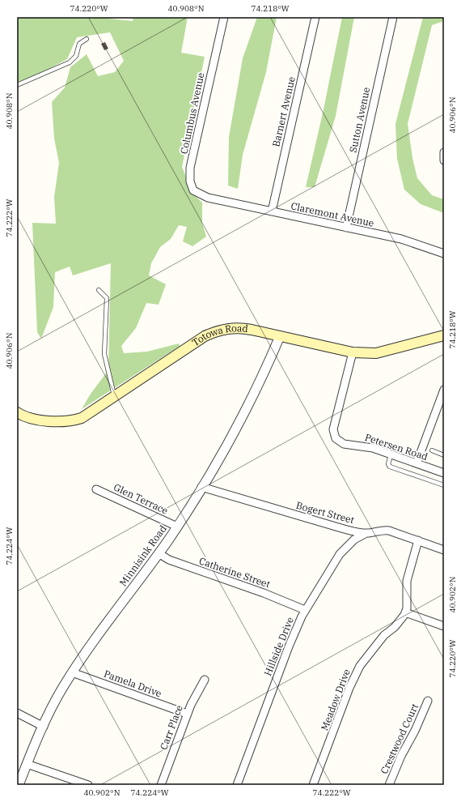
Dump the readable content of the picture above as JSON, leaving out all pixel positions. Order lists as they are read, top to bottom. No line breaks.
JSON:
{"streets":{"main road":["Totowa Road"],"street":["Barnert Avenue","Columbus Avenue","Sutton Avenue","Claremont Avenue","Petersen Road","Glen Terrace","Bogert Street","Minnisink Road","Catherine Street","Hillside Drive","Pamela Drive","Meadow Drive","Carr Place","Crestwood Court"]},"crossings":[["Barnert Avenue","Claremont Avenue"],["Columbus Avenue","Claremont Avenue"],["Sutton Avenue","Claremont Avenue"],["Totowa Road","Petersen Road"],["Totowa Road","Minnisink Road"],["Glen Terrace","Minnisink Road"],["Bogert Street","Minnisink Road"],["Bogert Street","Hillside Drive"],["Minnisink Road","Catherine Street"],["Minnisink Road","Pamela Drive"],["Catherine Street","Hillside Drive"],["Pamela Drive","Carr Place"]],"coordinates":["74.220°W","40.908°N","74.218°W","40.906°N","74.222°W","74.224°W","40.902°N"]}
